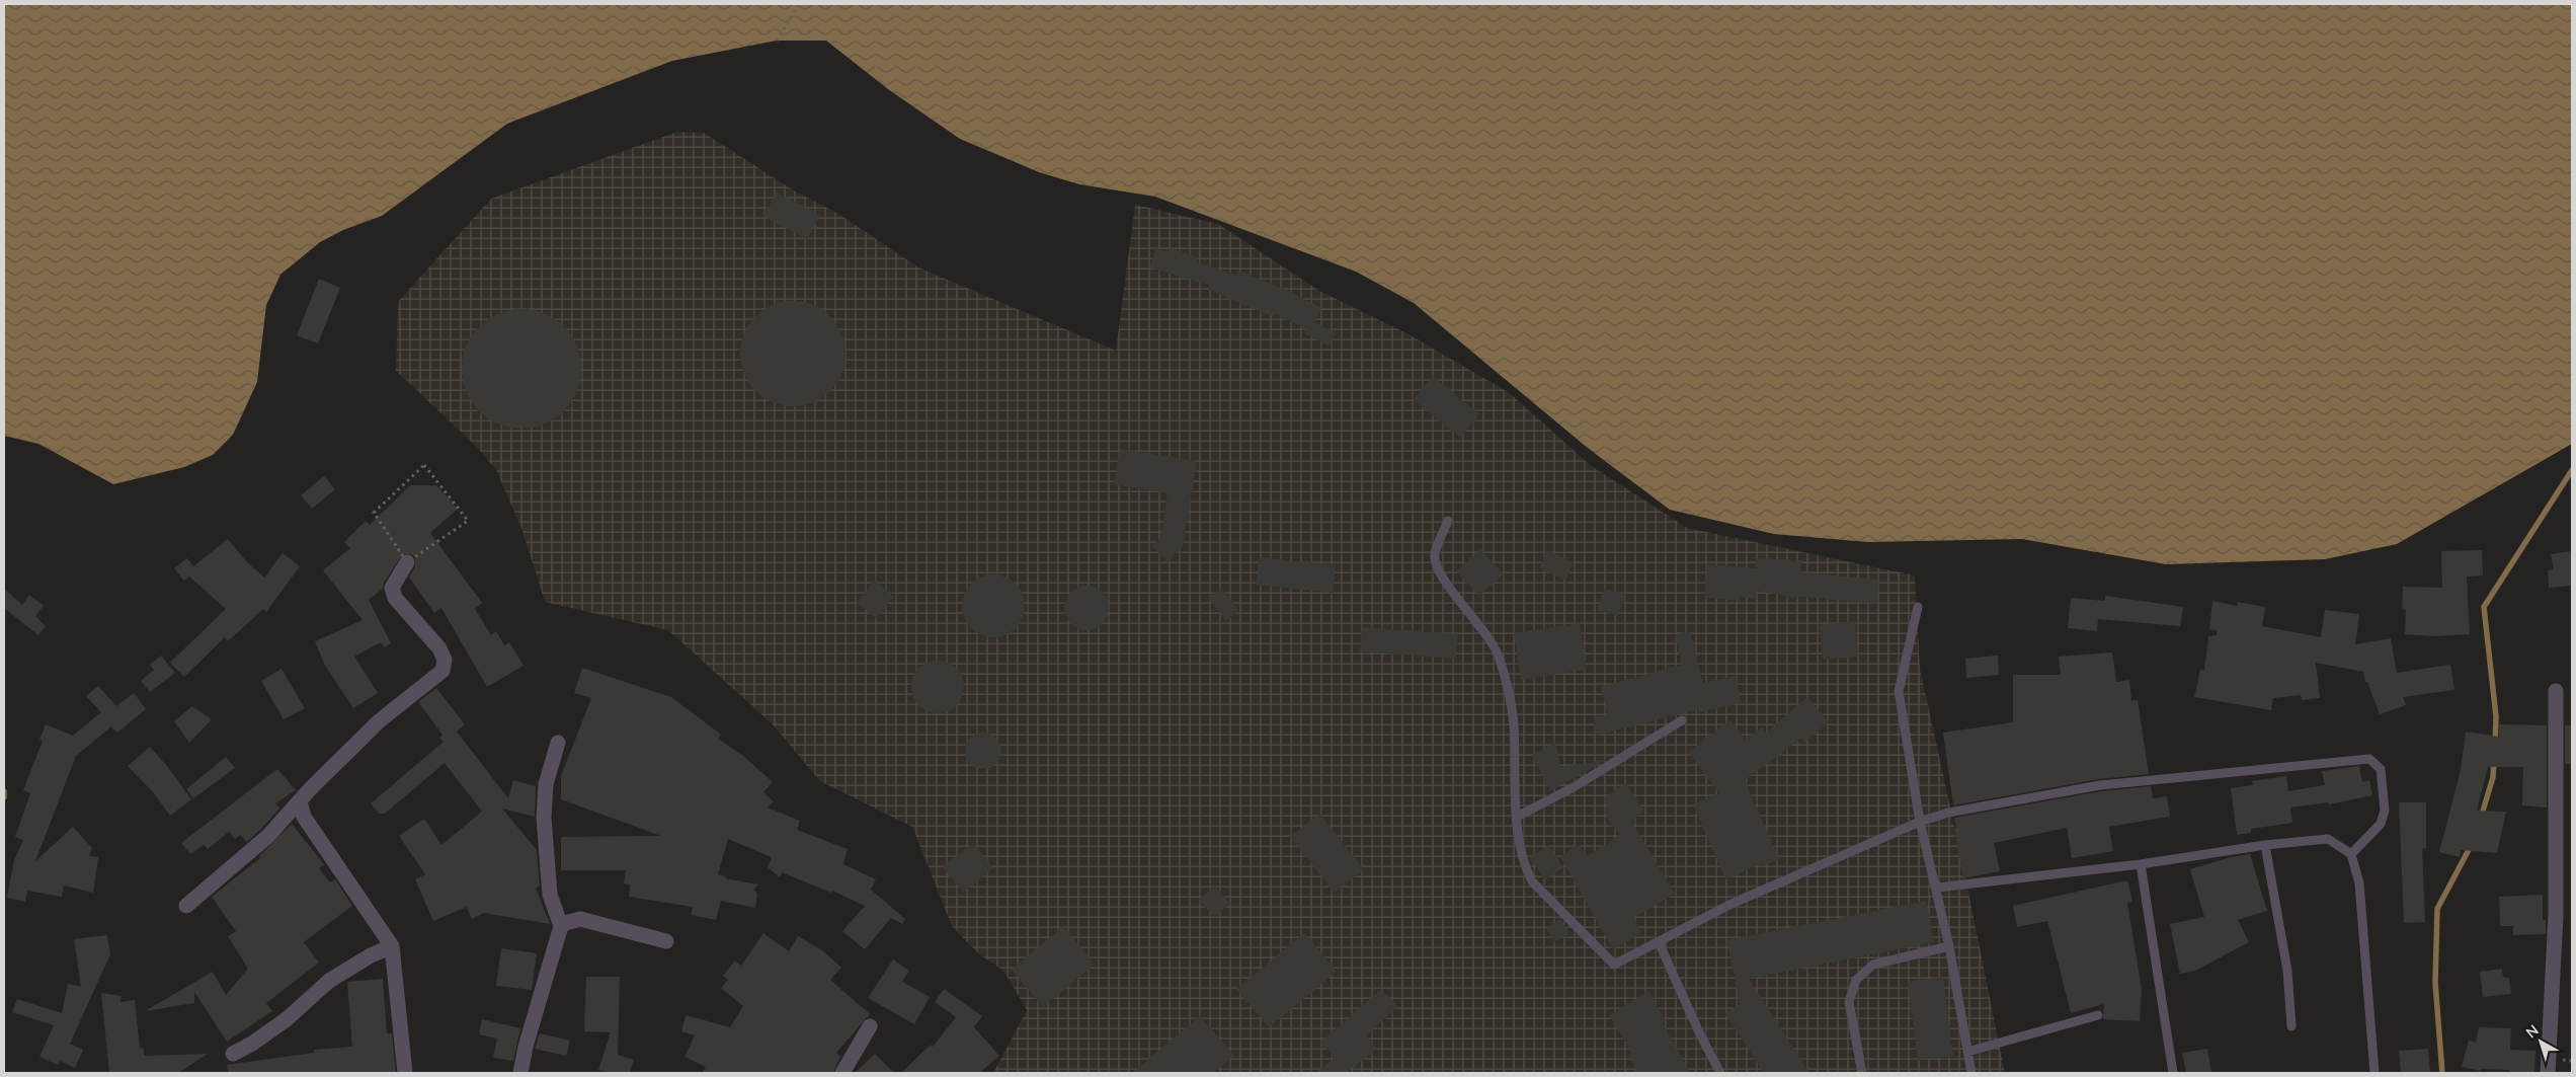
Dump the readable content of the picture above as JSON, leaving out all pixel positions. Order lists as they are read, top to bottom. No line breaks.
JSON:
{"north":"top left"}
